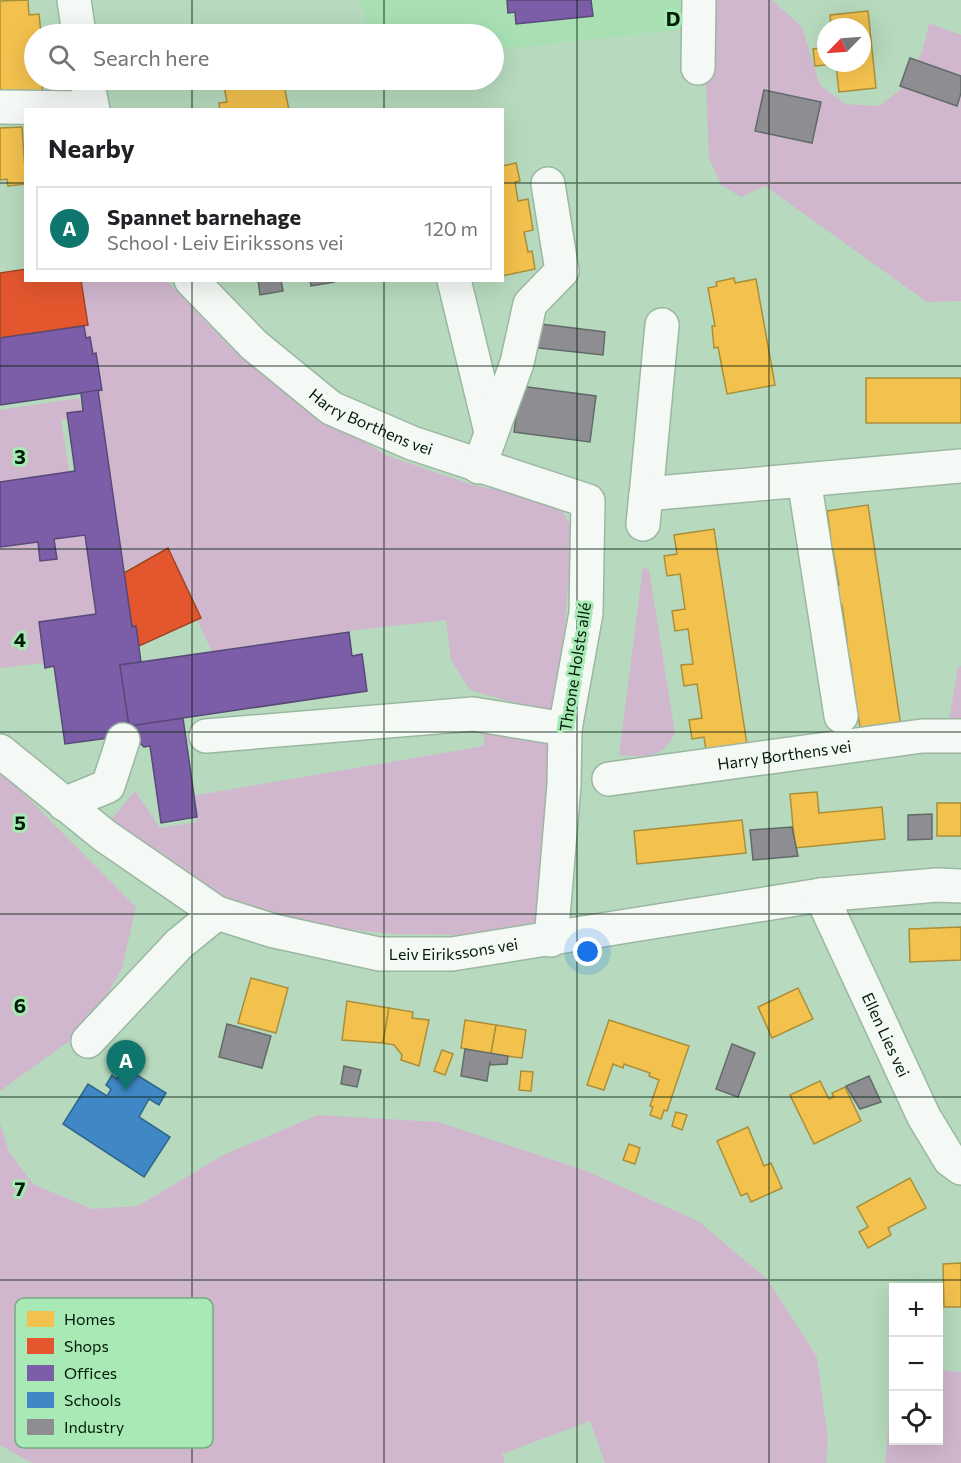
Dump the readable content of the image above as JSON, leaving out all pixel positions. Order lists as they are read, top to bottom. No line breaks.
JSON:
{"streets":{"street":["Harry Borthens vei","Throne Holsts allé","Leiv Eirikssons vei","Ellen Lies vei"]},"crossings":[["Harry Borthens vei","Throne Holsts allé"],["Throne Holsts allé","Leiv Eirikssons vei"],["Leiv Eirikssons vei","Ellen Lies vei"]],"legend":["Homes","Shops","Offices","Schools","Industry"],"north":"bottom left","page":{"search":"Search here","heading":"Nearby","list":[{"mark":"A","name":"Spannet barnehage","note":"School · Leiv Eirikssons vei","value":"120 m"}],"pins":"A","map_buttons":["+","−"]},"grid":{"columns":["D"],"rows":["3","4","5","6","7"]}}
